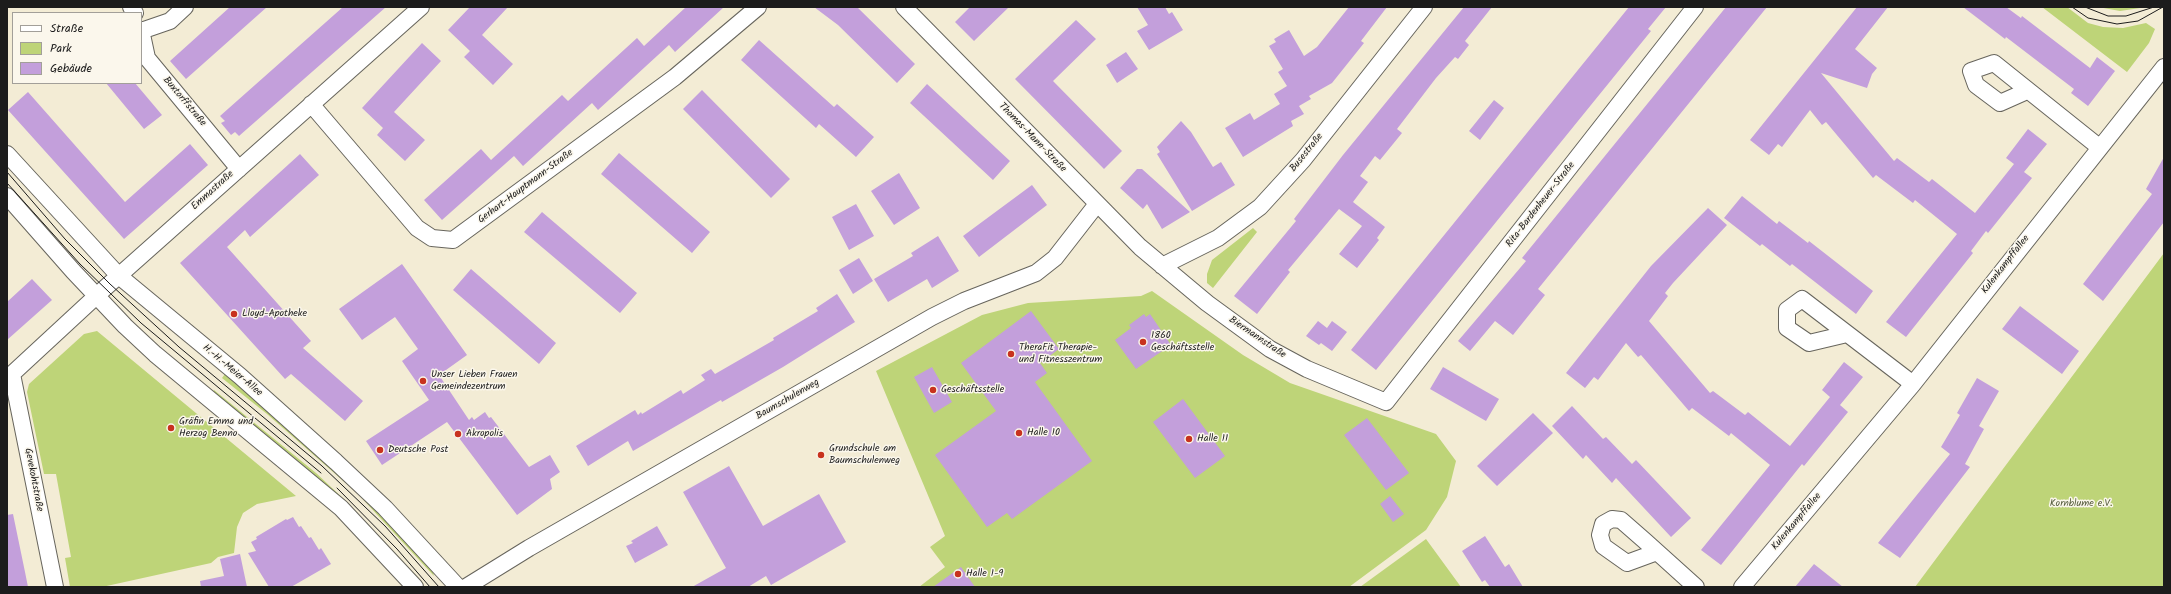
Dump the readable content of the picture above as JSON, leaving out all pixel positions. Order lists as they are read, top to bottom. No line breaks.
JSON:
{"streets":{"street":["Buxtorffstraße","Thomas-Mann-Straße","Busestraße","Gerhart-Hauptmann-Straße","Emmastraße","Rita-Bardenheuer-Straße","Kulenkampffallee","Biermannstraße","H.-H.-Meier-Allee","Baumschulenweg","Gevekohtstraße"]},"crossings":[["Buxtorffstraße","Emmastraße"],["Thomas-Mann-Straße","Busestraße"],["Thomas-Mann-Straße","Biermannstraße"],["Thomas-Mann-Straße","Baumschulenweg"],["Busestraße","Biermannstraße"],["Gerhart-Hauptmann-Straße","Emmastraße"],["Emmastraße","H.-H.-Meier-Allee"],["Emmastraße","Gevekohtstraße"],["Rita-Bardenheuer-Straße","Biermannstraße"]],"parks":["Kornblume e.V."],"places":["Lloyd-Apotheke","1860 Geschäftsstelle","TheraFit Therapie- und Fitnesszentrum","Unser Lieben Frauen Gemeindezentrum","Geschäftsstelle","Gräfin Emma und Herzog Benno","Halle 10","Akropolis","Halle 11","Deutsche Post","Grundschule am Baumschulenweg","Halle 1-9"],"legend":["Straße","Park","Gebäude"]}
